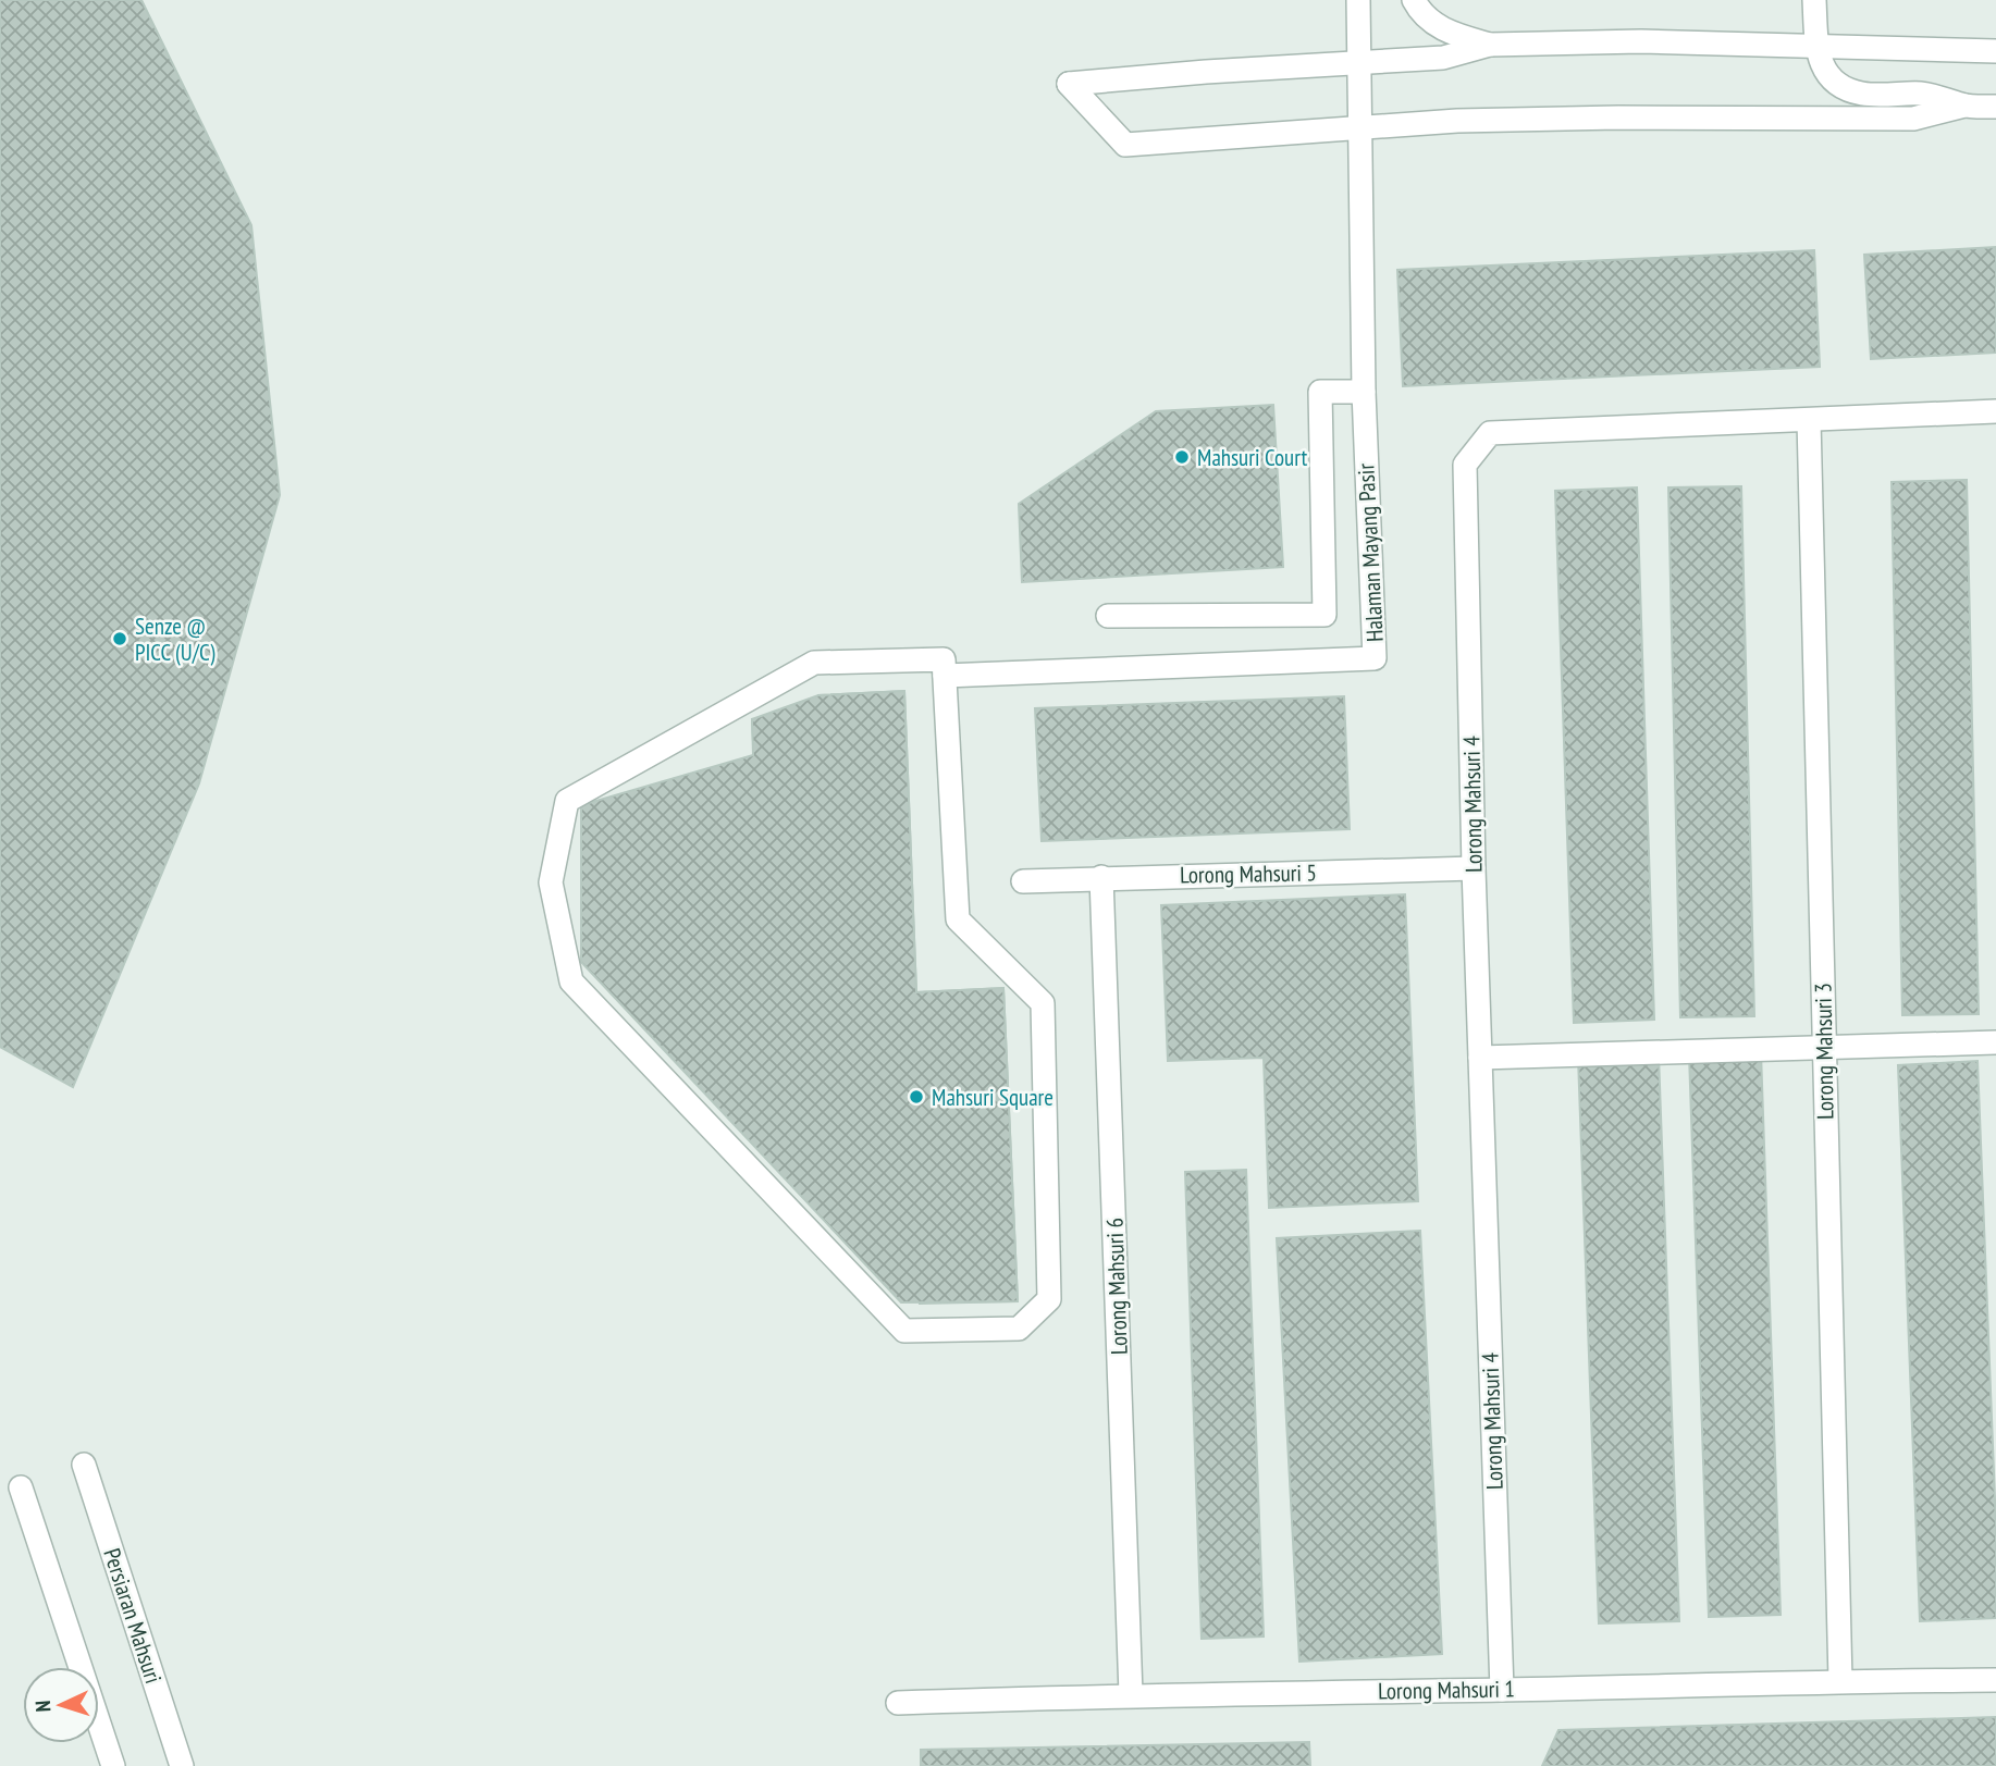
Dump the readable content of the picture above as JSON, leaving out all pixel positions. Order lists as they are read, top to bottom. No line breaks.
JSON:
{"streets":{"street":["Halaman Mayang Pasir","Lorong Mahsuri 4","Lorong Mahsuri 5","Lorong Mahsuri 3","Lorong Mahsuri 6","Persiaran Mahsuri","Lorong Mahsuri 1"]},"crossings":[["Lorong Mahsuri 4","Lorong Mahsuri 5"],["Lorong Mahsuri 4","Lorong Mahsuri 3"],["Lorong Mahsuri 4","Lorong Mahsuri 1"],["Lorong Mahsuri 5","Lorong Mahsuri 6"],["Lorong Mahsuri 3","Lorong Mahsuri 1"],["Lorong Mahsuri 6","Lorong Mahsuri 1"]],"places":["Mahsuri Court","Senze @ PICC (U/C)","Mahsuri Square"],"north":"left"}
